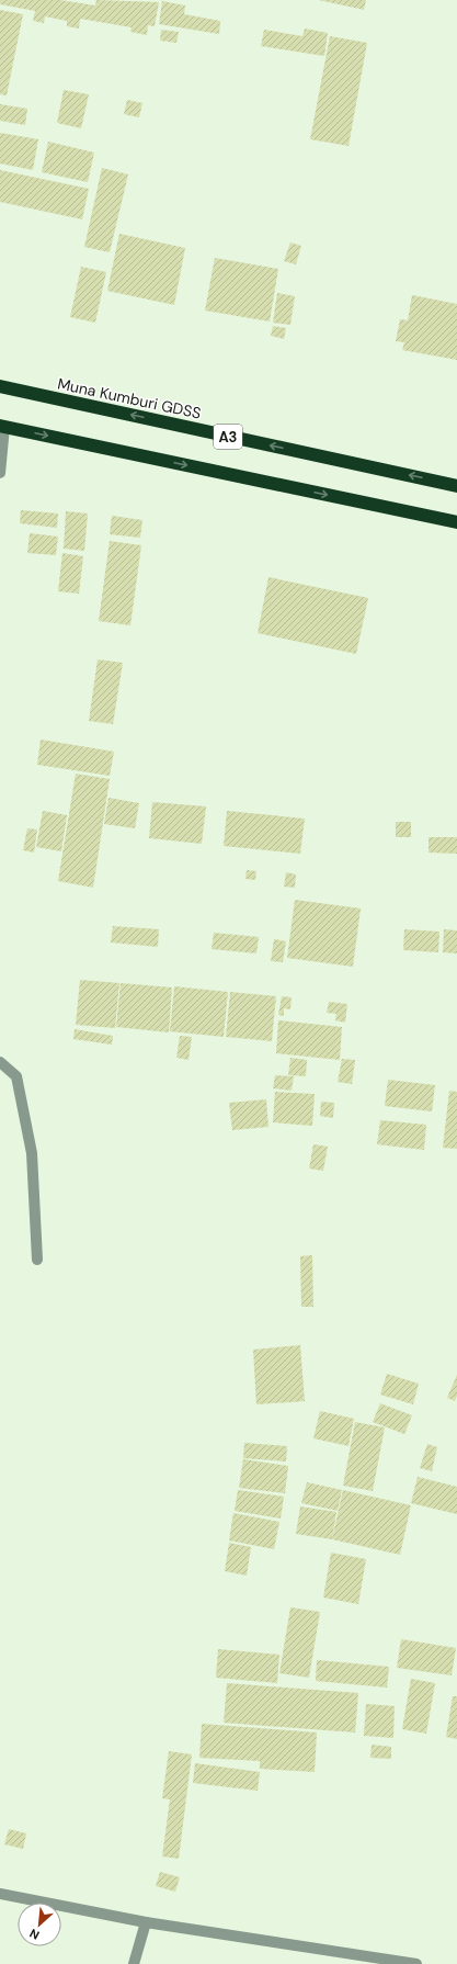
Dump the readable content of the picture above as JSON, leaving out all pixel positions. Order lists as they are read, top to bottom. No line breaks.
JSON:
{"streets":{"highway":["Muna Kumburi GDSS","A3"]},"north":"bottom left"}
